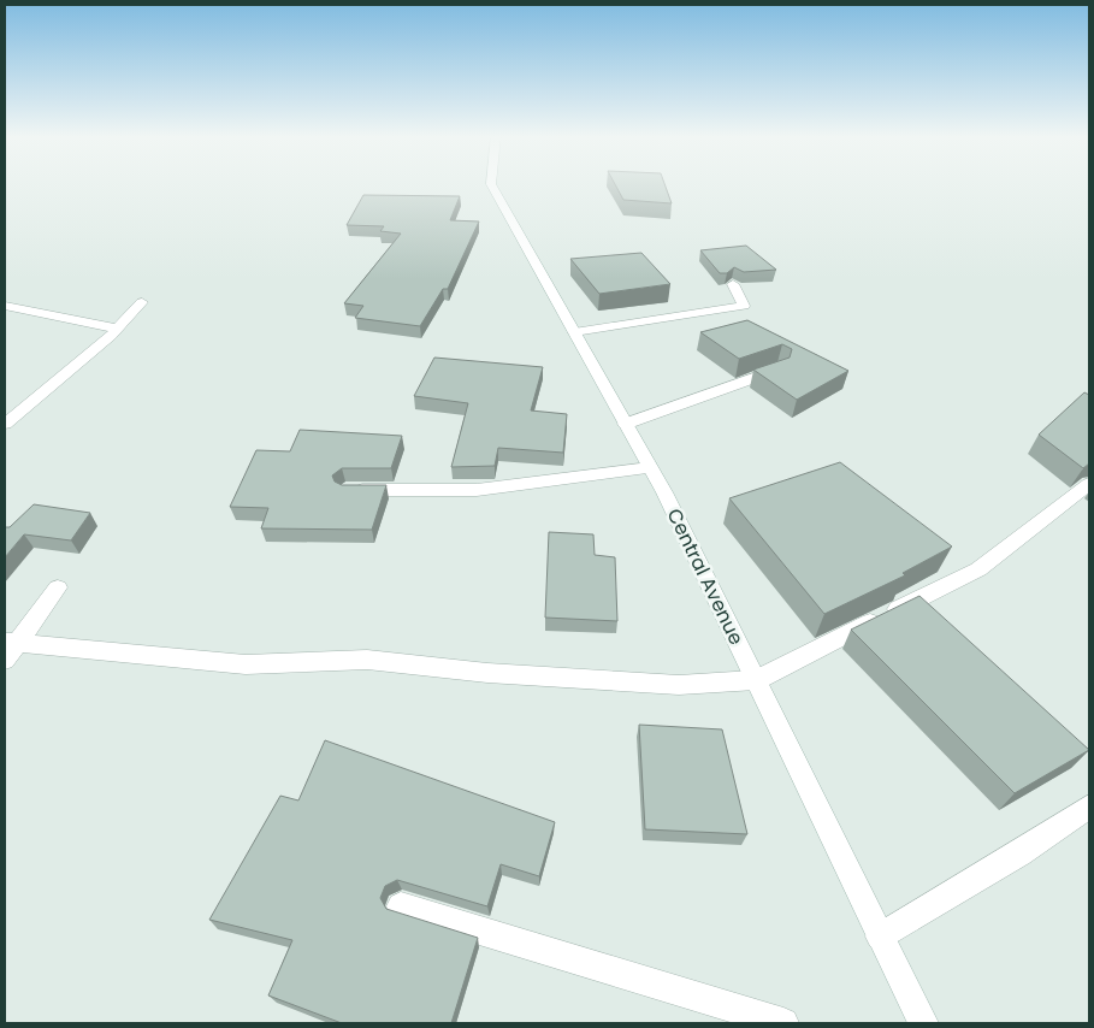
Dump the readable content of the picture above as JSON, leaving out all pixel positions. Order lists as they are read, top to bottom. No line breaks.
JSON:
{"streets":{"street":["Central Avenue"]}}
